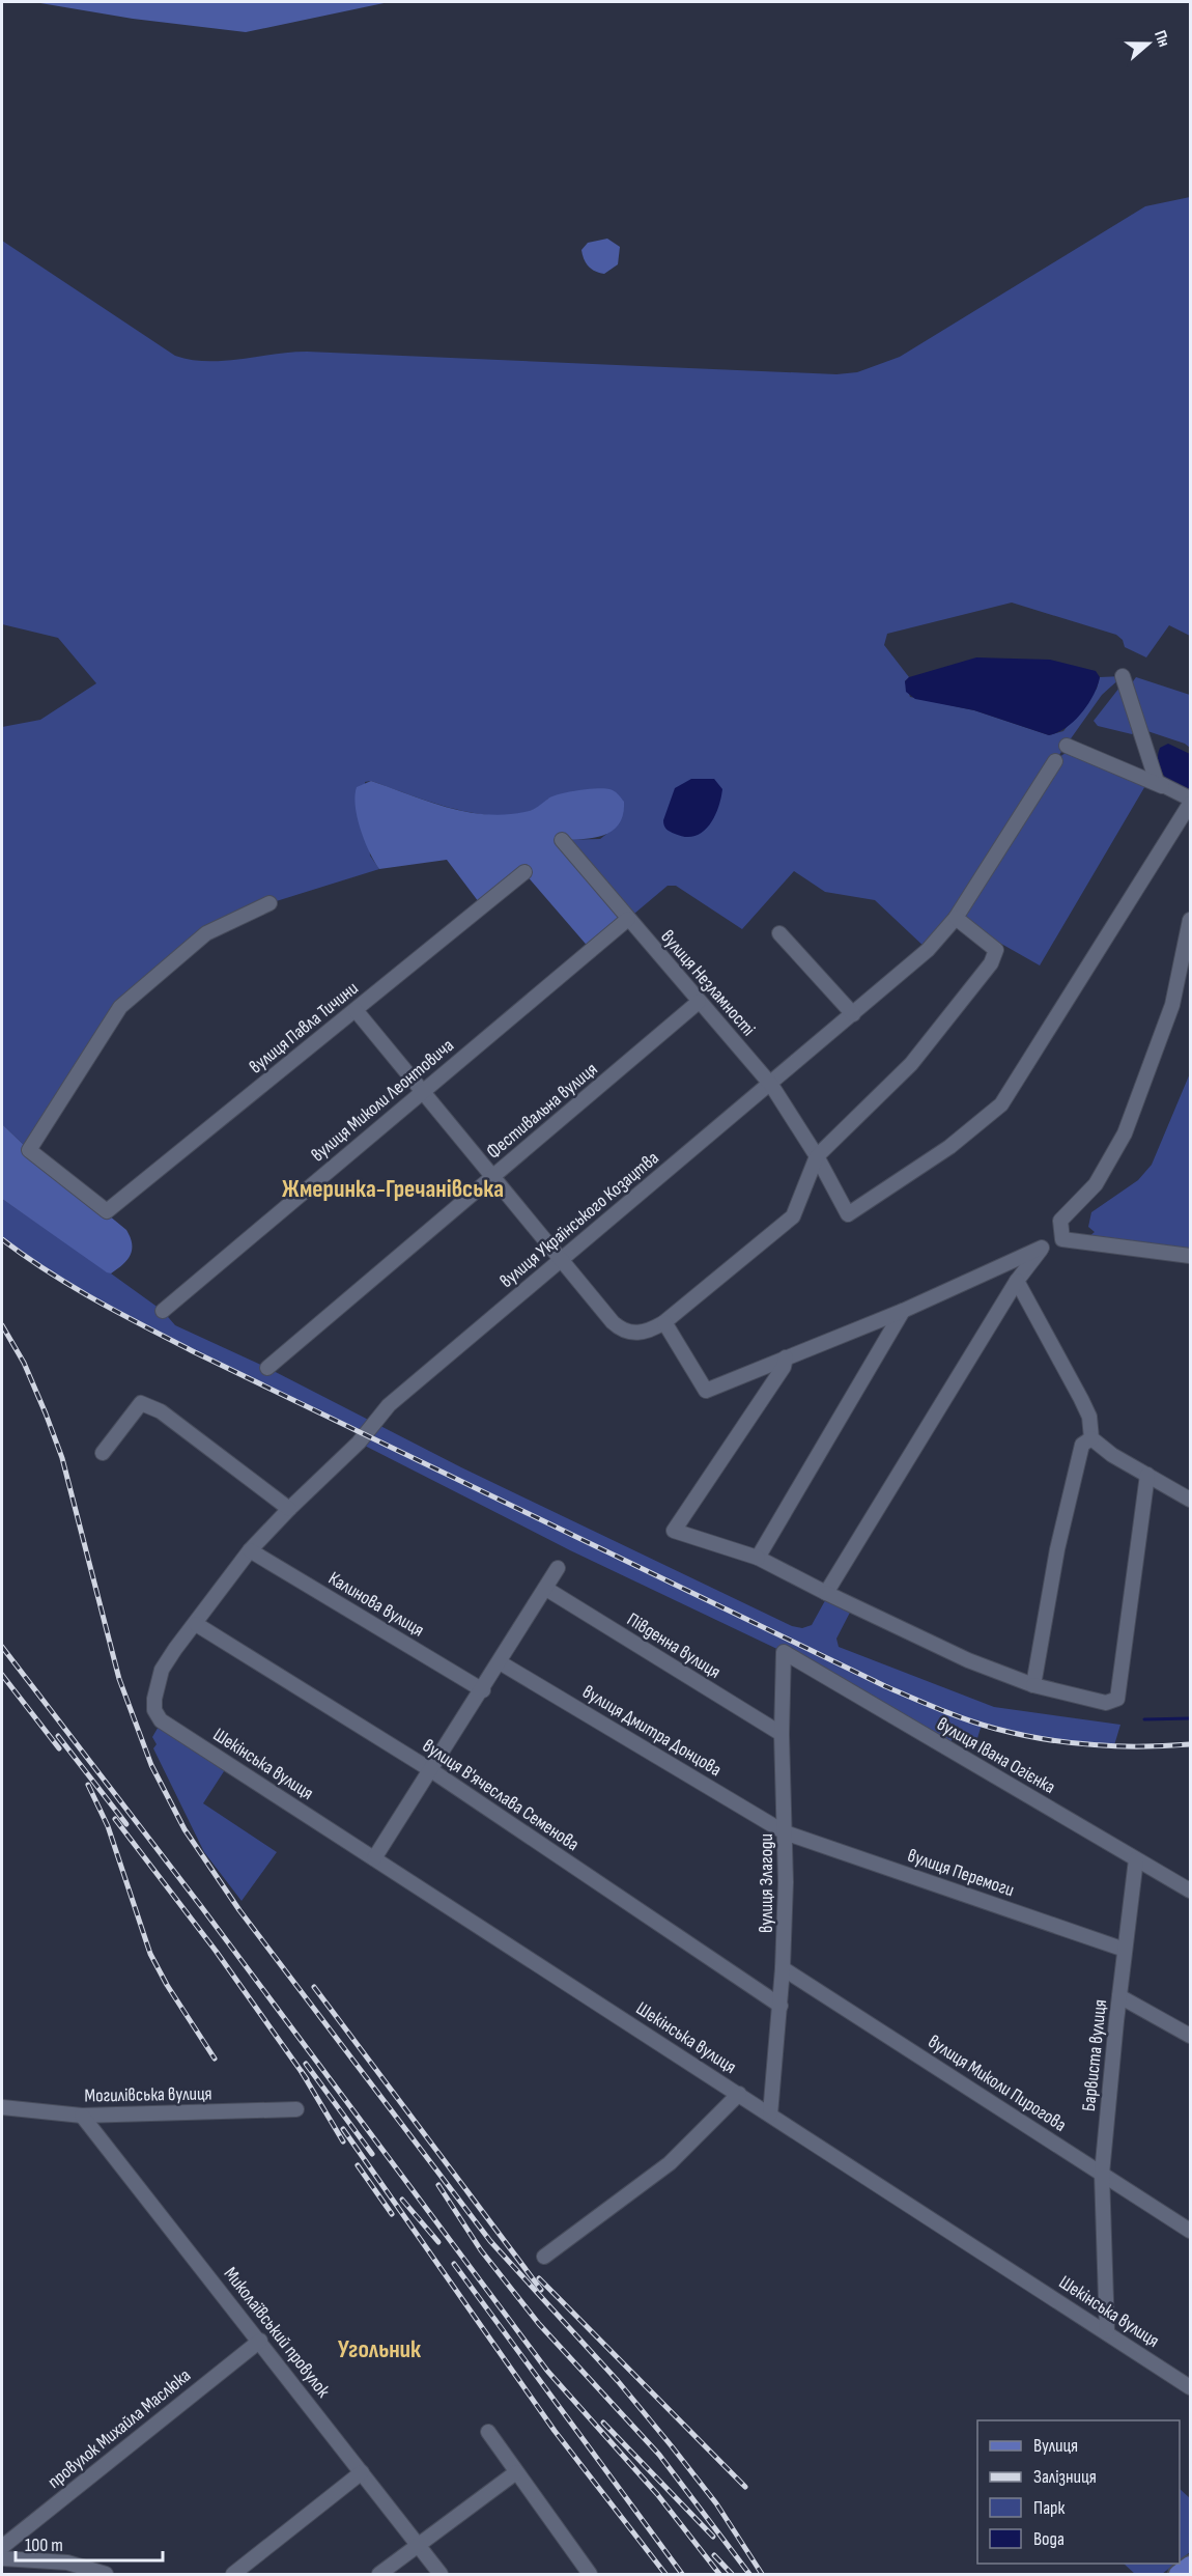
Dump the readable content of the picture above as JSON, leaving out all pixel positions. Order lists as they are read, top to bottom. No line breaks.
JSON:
{"streets":{"street":["вулиця Незламності","вулиця Павла Тичини","вулиця Миколи Леонтовича","Фестивальна вулиця","вулиця Українського Козацтва","Калинова вулиця","Південна вулиця","вулиця Дмитра Донцова","вулиця Івана Огієнка","Шекінська вулиця","вулиця В'ячеслава Семенова","вулиця Перемоги","вулиця Злагоди","Барвиста вулиця","вулиця Миколи Пирогова","Могилівська вулиця","Миколаївський провулок","провулок Михайла Маслюка"]},"crossings":[["вулиця Незламності","вулиця Миколи Леонтовича"],["вулиця Незламності","Фестивальна вулиця"],["вулиця Незламності","вулиця Українського Козацтва"],["вулиця Українського Козацтва","Калинова вулиця"],["вулиця Українського Козацтва","Шекінська вулиця"],["вулиця Українського Козацтва","вулиця В'ячеслава Семенова"],["Південна вулиця","вулиця Злагоди"],["вулиця Дмитра Донцова","вулиця Перемоги"],["вулиця Дмитра Донцова","вулиця Злагоди"],["вулиця Івана Огієнка","вулиця Злагоди"],["вулиця Івана Огієнка","Барвиста вулиця"],["Шекінська вулиця","вулиця Злагоди"],["Шекінська вулиця","Барвиста вулиця"],["вулиця В'ячеслава Семенова","вулиця Злагоди"],["вулиця Перемоги","вулиця Злагоди"],["вулиця Перемоги","Барвиста вулиця"],["вулиця Злагоди","вулиця Миколи Пирогова"],["Барвиста вулиця","вулиця Миколи Пирогова"],["Могилівська вулиця","Миколаївський провулок"],["Миколаївський провулок","провулок Михайла Маслюка"]],"districts":["Жмеринка-Гречанівська","Угольник"],"legend":["Вулиця","Залізниця","Парк","Вода"],"scale_bar":"100 m","north":"right"}
